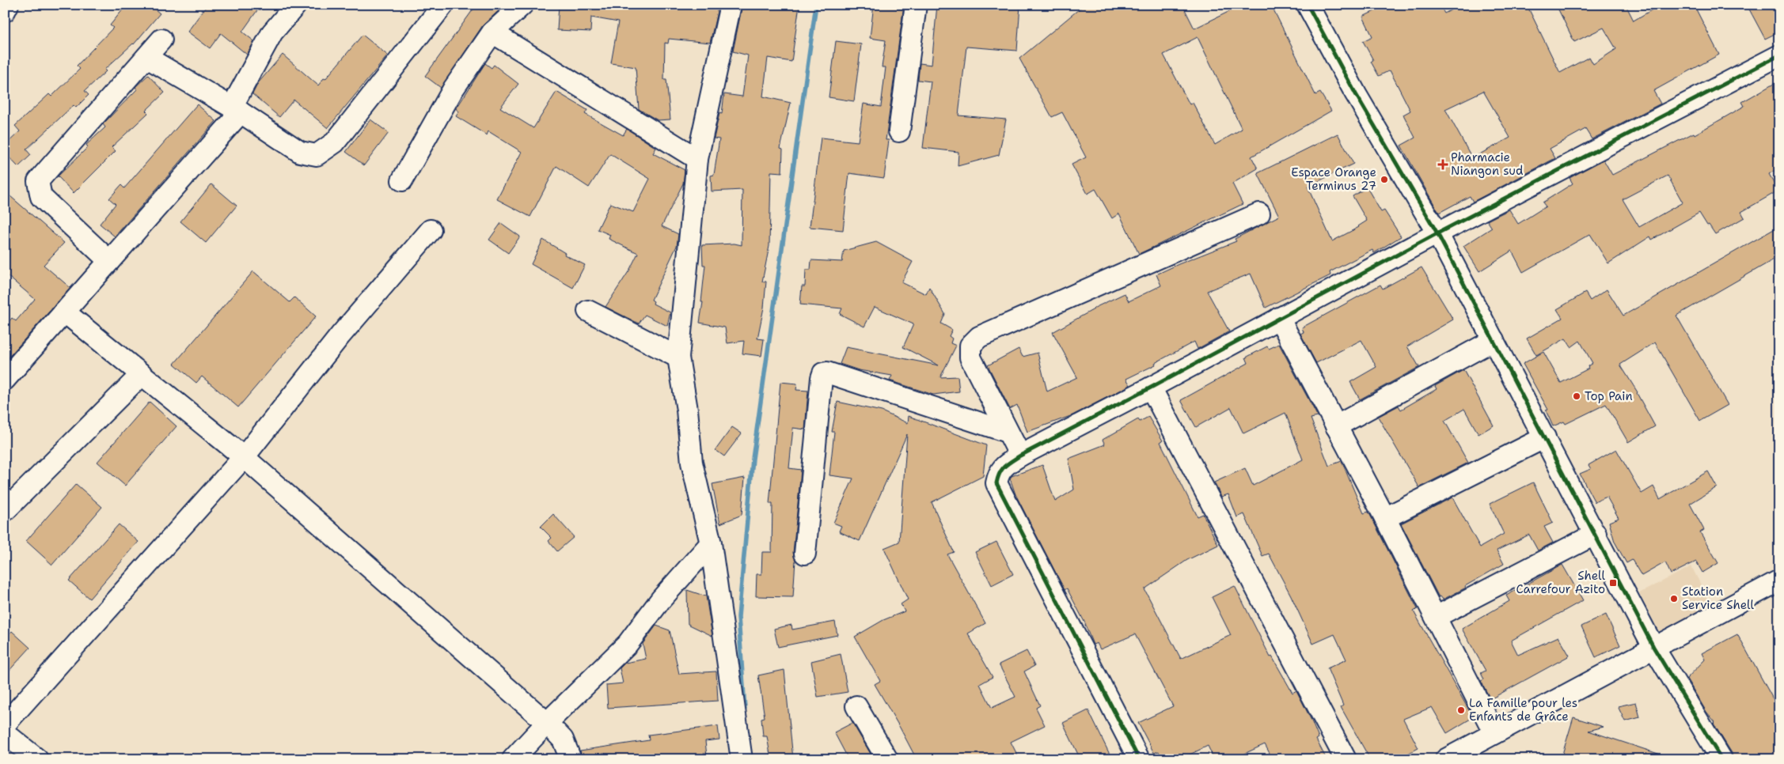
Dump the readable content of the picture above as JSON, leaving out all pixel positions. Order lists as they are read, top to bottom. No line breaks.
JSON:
{"places":{"health":["Pharmacie Niangon sud"],"other":["Espace Orange Terminus 27","Top Pain","Station Service Shell","La Famille pour les Enfants de Grâce"],"transit":["Shell Carrefour Azito"]}}
